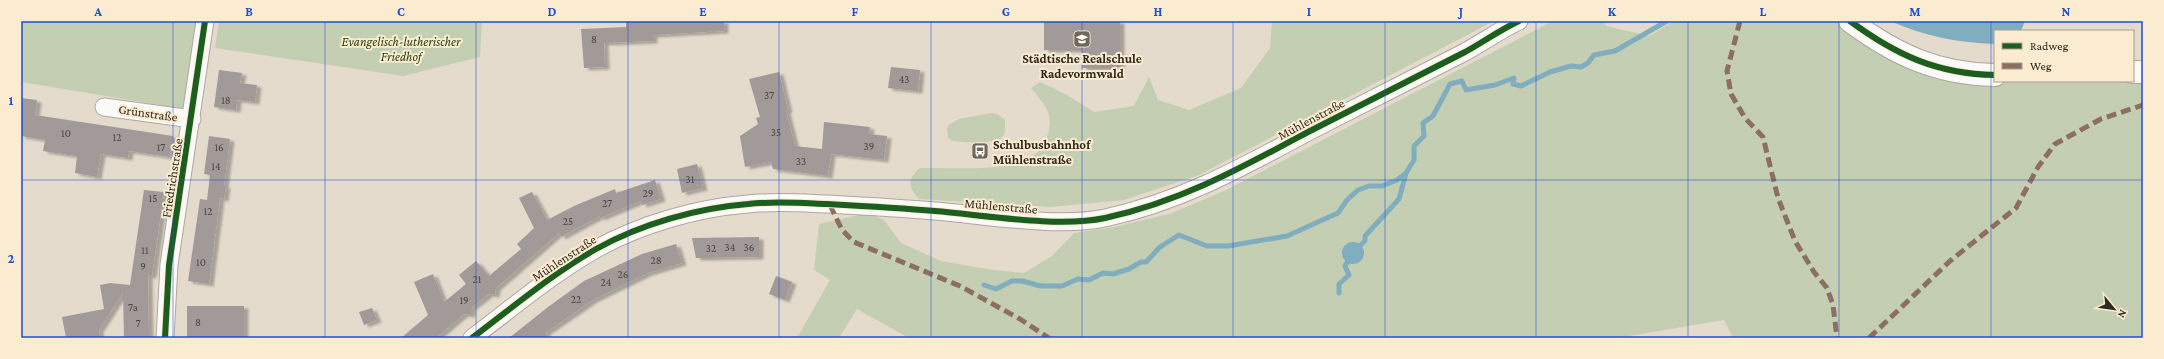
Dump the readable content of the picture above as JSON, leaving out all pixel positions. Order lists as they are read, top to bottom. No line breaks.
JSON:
{"streets":{"street":["Grünstraße","Mühlenstraße","Friedrichstraße"]},"crossings":[["Grünstraße","Friedrichstraße"]],"parks":["Evangelisch-lutherischer Friedhof"],"places":{"school or university":["Städtische Realschule Radevormwald"],"bus stop":["Schulbusbahnhof Mühlenstraße"]},"house_numbers":["8","43","37","18","35","10","12","39","17","16","33","14","31","29","15","27","12","25","34","36","32","11","28","10","9","26","21","24","22","19","7a","8","7"],"legend":["Radweg","Weg"],"north":"bottom right","grid":{"columns":["A","B","C","D","E","F","G","H","I","J","K","L","M","N"],"rows":["1","2"]}}
